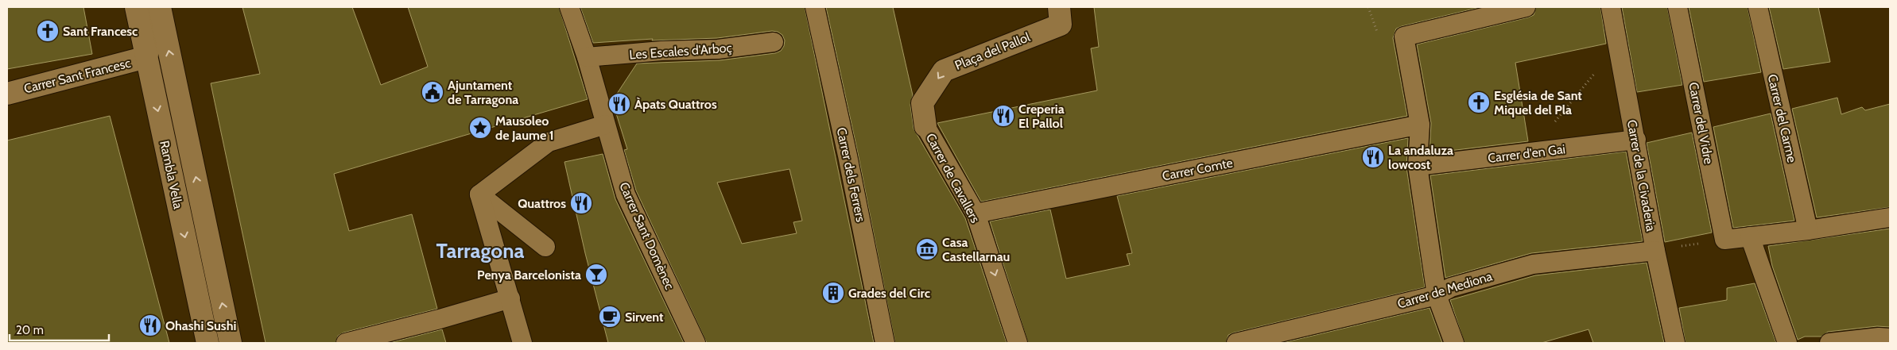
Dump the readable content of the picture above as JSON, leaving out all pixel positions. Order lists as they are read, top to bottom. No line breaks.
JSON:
{"streets":{"main road":["Plaça del Pallol","Carrer Sant Francesc","Rambla Vella"],"street":["Les Escales d'Arboç","Carrer del Carme","Carrer del Vidre","Carrer d'en Gai","Carrer Comte","Carrer dels Ferrers","Carrer de la Civaderia","Carrer de Cavallers","Carrer Sant Domènec","Carrer de Mediona"]},"crossings":[["Les Escales d'Arboç","Carrer Sant Domènec"],["Plaça del Pallol","Carrer de Cavallers"],["Carrer Sant Francesc","Rambla Vella"],["Carrer d'en Gai","Carrer de la Civaderia"],["Carrer Comte","Carrer de Cavallers"],["Carrer de la Civaderia","Carrer de Mediona"]],"one_way":["Plaça del Pallol","Carrer de Cavallers"],"districts":["Tarragona"],"places":{"church":["Sant Francesc","Església de Sant Miquel del Pla"],"public building":["Ajuntament de Tarragona"],"restaurant":["Àpats Quattros","Creperia El Pallol","La andaluza lowcost","Quattros","Ohashi Sushi"],"place":["Mausoleo de Jaume 1"],"museum":["Casa Castellarnau"],"bar":["Penya Barcelonista"],"building":["Grades del Circ"],"cafe":["Sirvent"]},"scale_bar":"20 m"}
